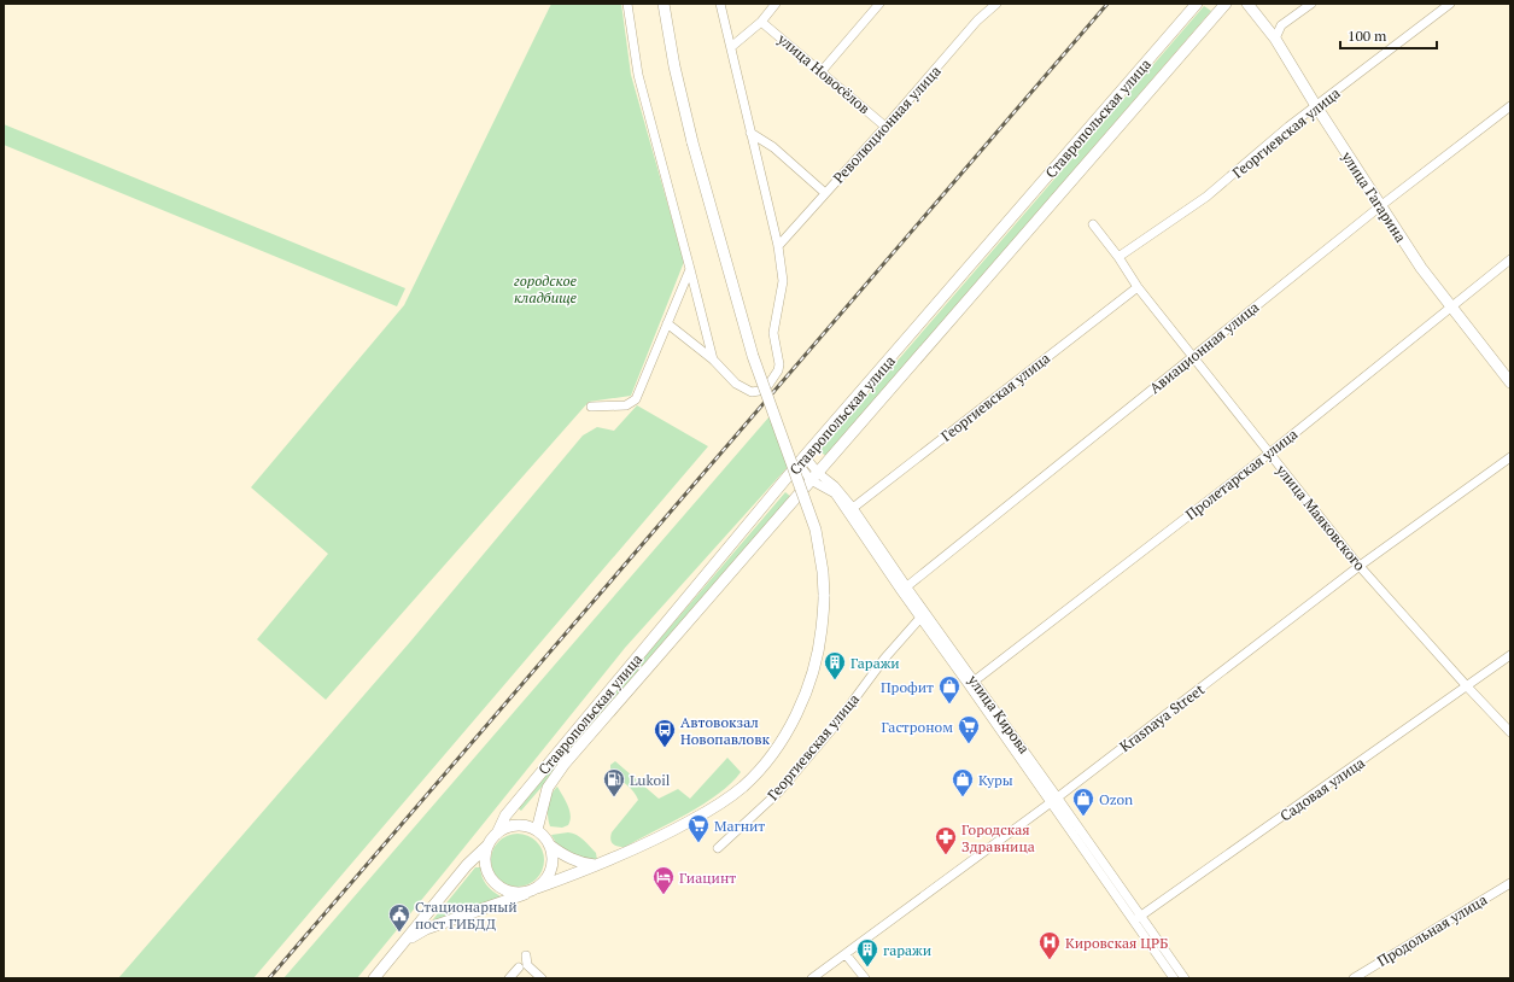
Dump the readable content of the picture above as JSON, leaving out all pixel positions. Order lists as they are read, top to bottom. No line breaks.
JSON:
{"streets":{"main road":["Ставропольская улица","улица Гагарина"],"street":["улица Новосёлов","Революционная улица","Георгиевская улица","Авиационная улица","Пролетарская улица","улица Маяковского","улица Кирова","Krasnaya Street","Садовая улица","Продольная улица"]},"crossings":[["улица Новосёлов","Революционная улица"],["Ставропольская улица","улица Кирова"],["Георгиевская улица","улица Гагарина"],["Георгиевская улица","улица Маяковского"],["Георгиевская улица","улица Кирова"],["улица Гагарина","Авиационная улица"],["улица Гагарина","Пролетарская улица"],["Авиационная улица","улица Маяковского"],["Авиационная улица","улица Кирова"],["Пролетарская улица","улица Маяковского"],["Пролетарская улица","улица Кирова"],["улица Маяковского","Krasnaya Street"],["улица Маяковского","Садовая улица"],["улица Кирова","Krasnaya Street"],["улица Кирова","Садовая улица"]],"parks":["городское кладбище"],"places":{"building":["Гаражи","гаражи"],"shop":["Профит","Куры","Ozon"],"supermarket":["Гастроном","Магнит"],"bus stop":["Автовокзал Новопавловк"],"fuel station":["Lukoil"],"pharmacy":["Городская Здравница"],"hotel":["Гиацинт"],"public building":["Стационарный пост ГИБДД"],"hospital":["Кировская ЦРБ"]},"scale_bar":"100 m"}
